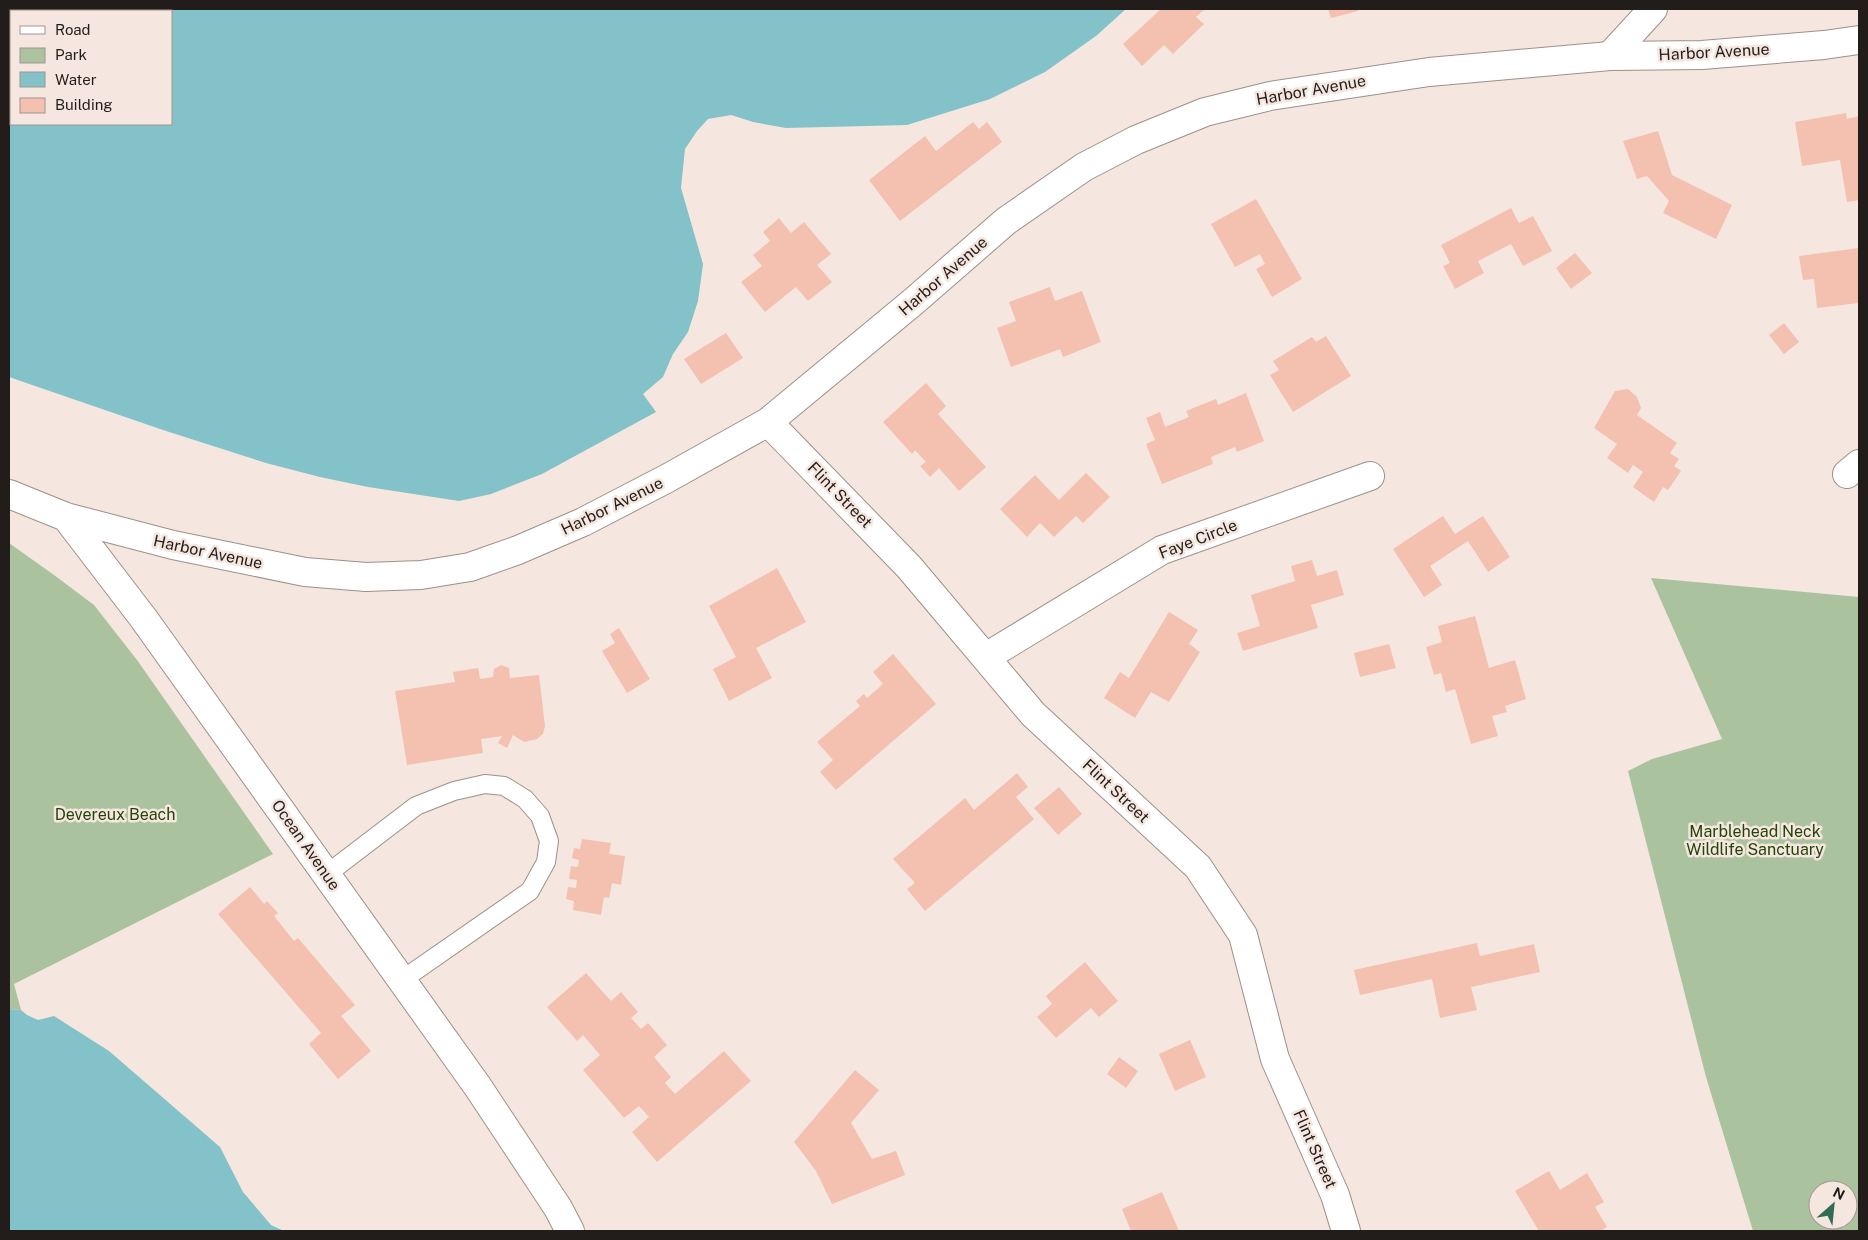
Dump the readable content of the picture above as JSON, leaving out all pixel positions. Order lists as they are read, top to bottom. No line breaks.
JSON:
{"streets":{"main road":["Harbor Avenue","Flint Street","Faye Circle","Ocean Avenue"]},"crossings":[["Harbor Avenue","Flint Street"],["Harbor Avenue","Ocean Avenue"],["Flint Street","Faye Circle"]],"parks":["Devereux Beach","Marblehead Neck Wildlife Sanctuary"],"legend":["Road","Park","Water","Building"],"north":"top right"}
